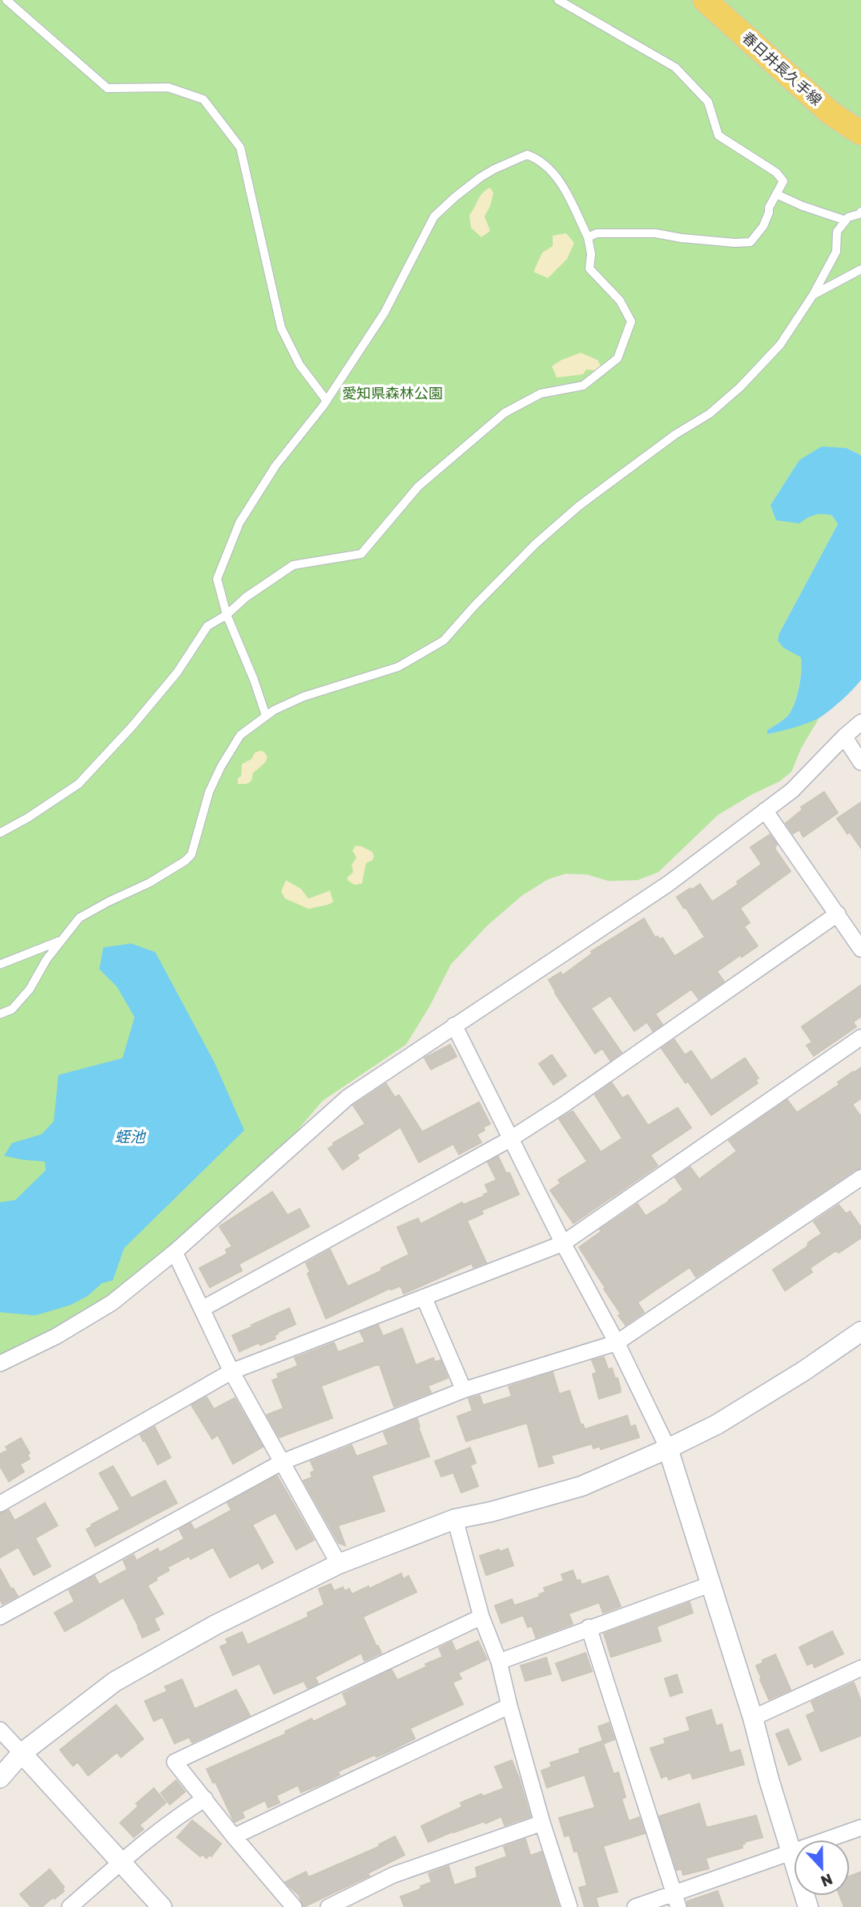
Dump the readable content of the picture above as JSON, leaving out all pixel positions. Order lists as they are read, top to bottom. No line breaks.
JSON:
{"streets":{"main road":["春日井長久手線"]},"water":["蛭池"],"parks":["愛知県森林公園"],"north":"bottom"}
